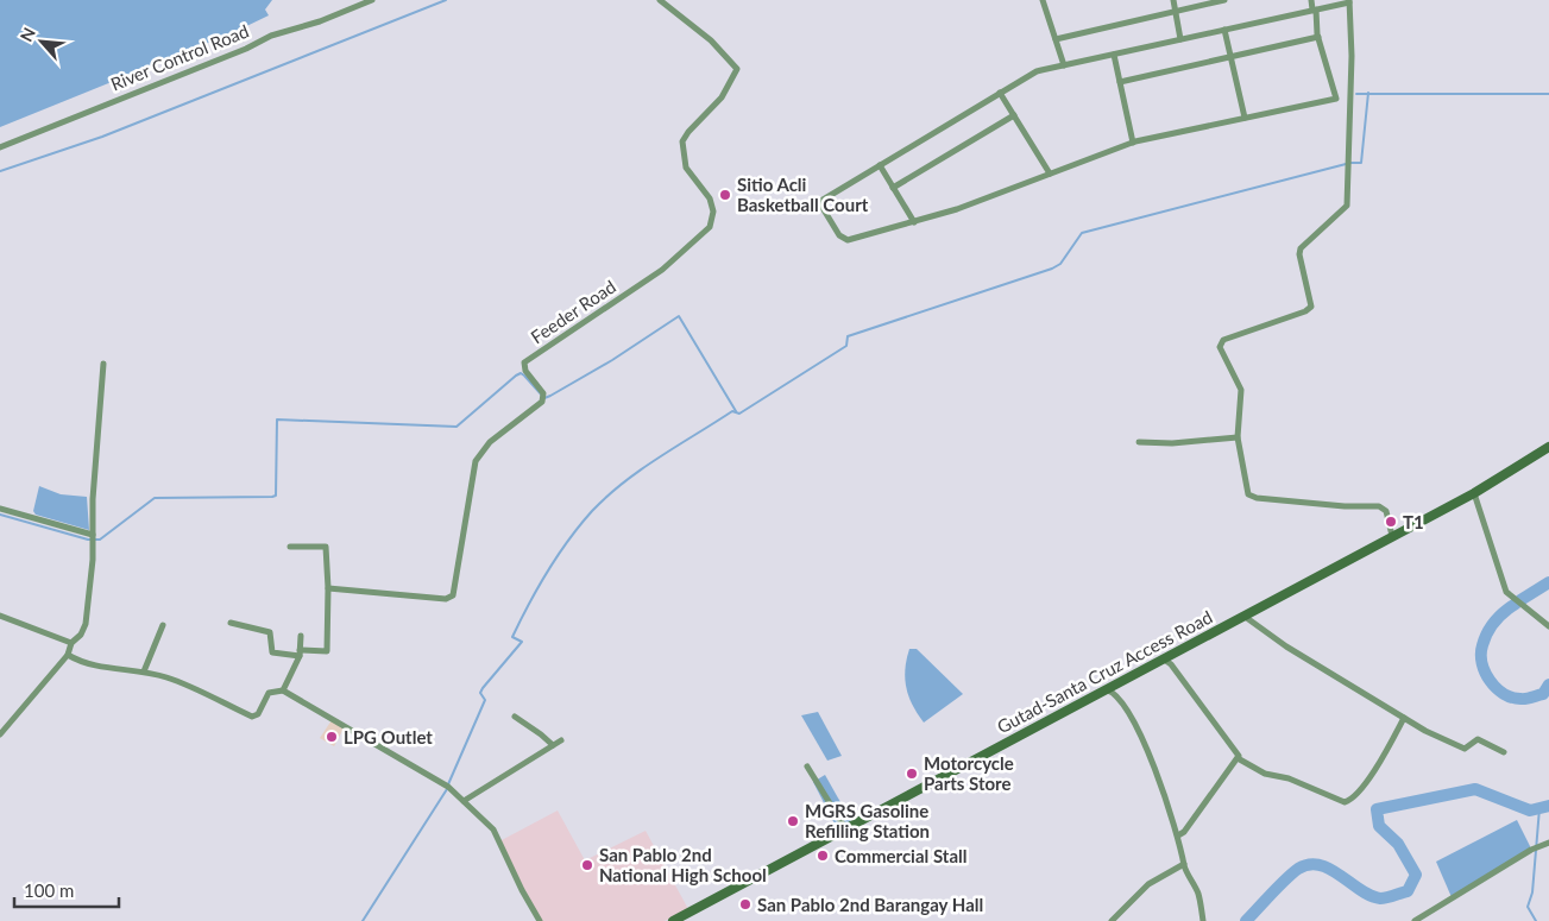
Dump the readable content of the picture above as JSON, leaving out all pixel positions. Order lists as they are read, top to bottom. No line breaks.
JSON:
{"streets":{"main road":["Gutad-Santa Cruz Access Road"],"street":["River Control Road","Feeder Road"]},"places":["Sitio Acli Basketball Court","T1","LPG Outlet","Motorcycle Parts Store","MGRS Gasoline Refilling Station","Commercial Stall","San Pablo 2nd National High School","San Pablo 2nd Barangay Hall"],"scale_bar":"100 m","north":"top left"}
